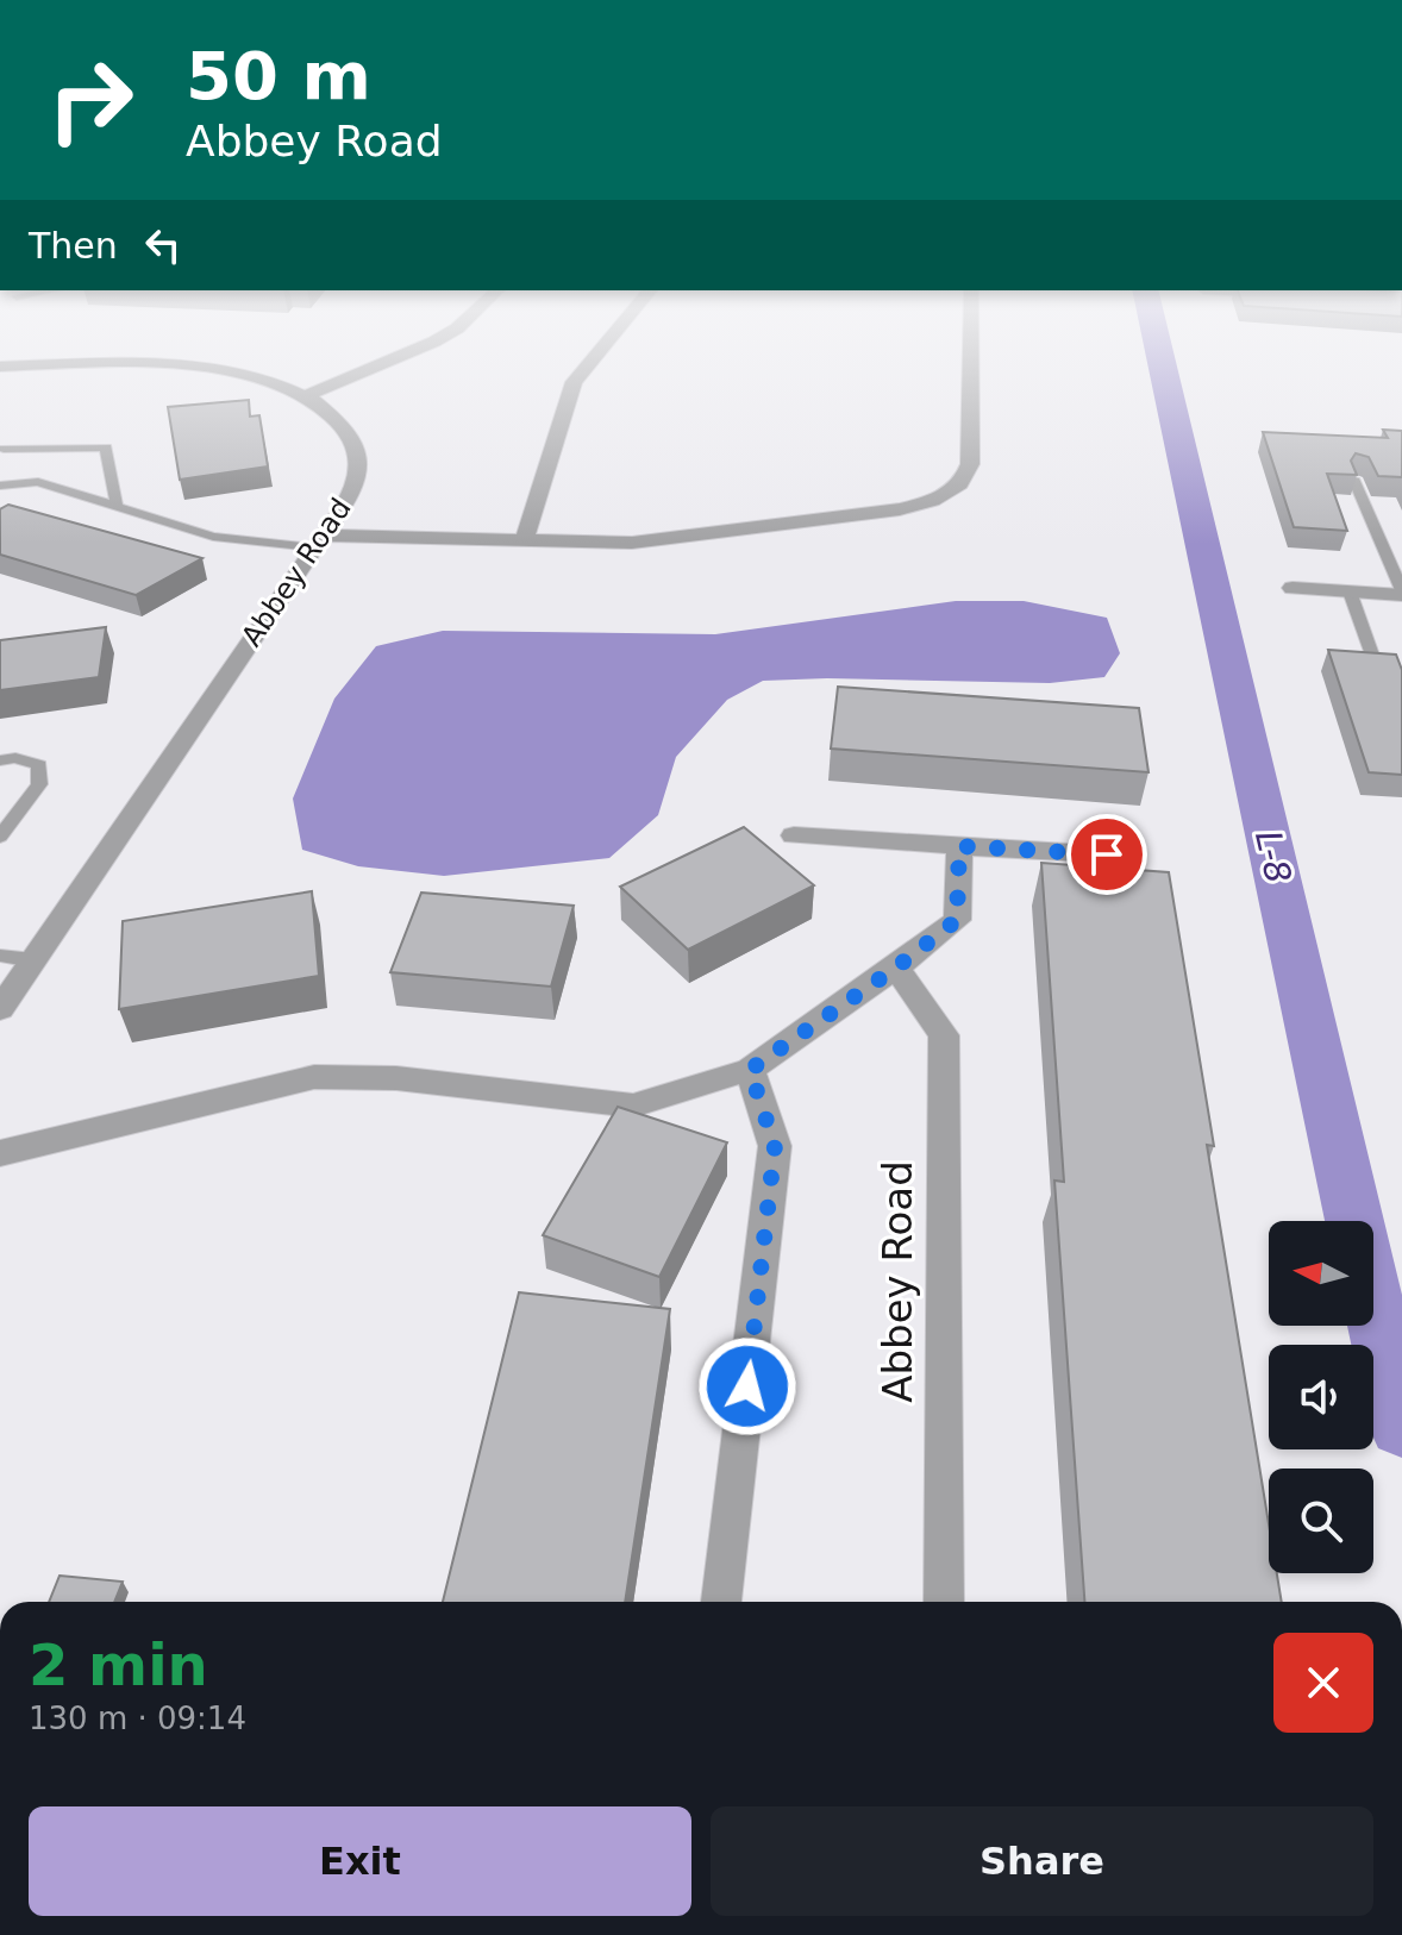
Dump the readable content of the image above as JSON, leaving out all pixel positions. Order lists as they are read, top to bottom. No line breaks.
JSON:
{"streets":{"street":["Abbey Road"]},"water":["L-8"],"north":"left","page":{"turn":["50 m","Abbey Road"],"then":"Then","heading":["2 min","130 m · 09:14"],"buttons":["Exit","Share"]}}
